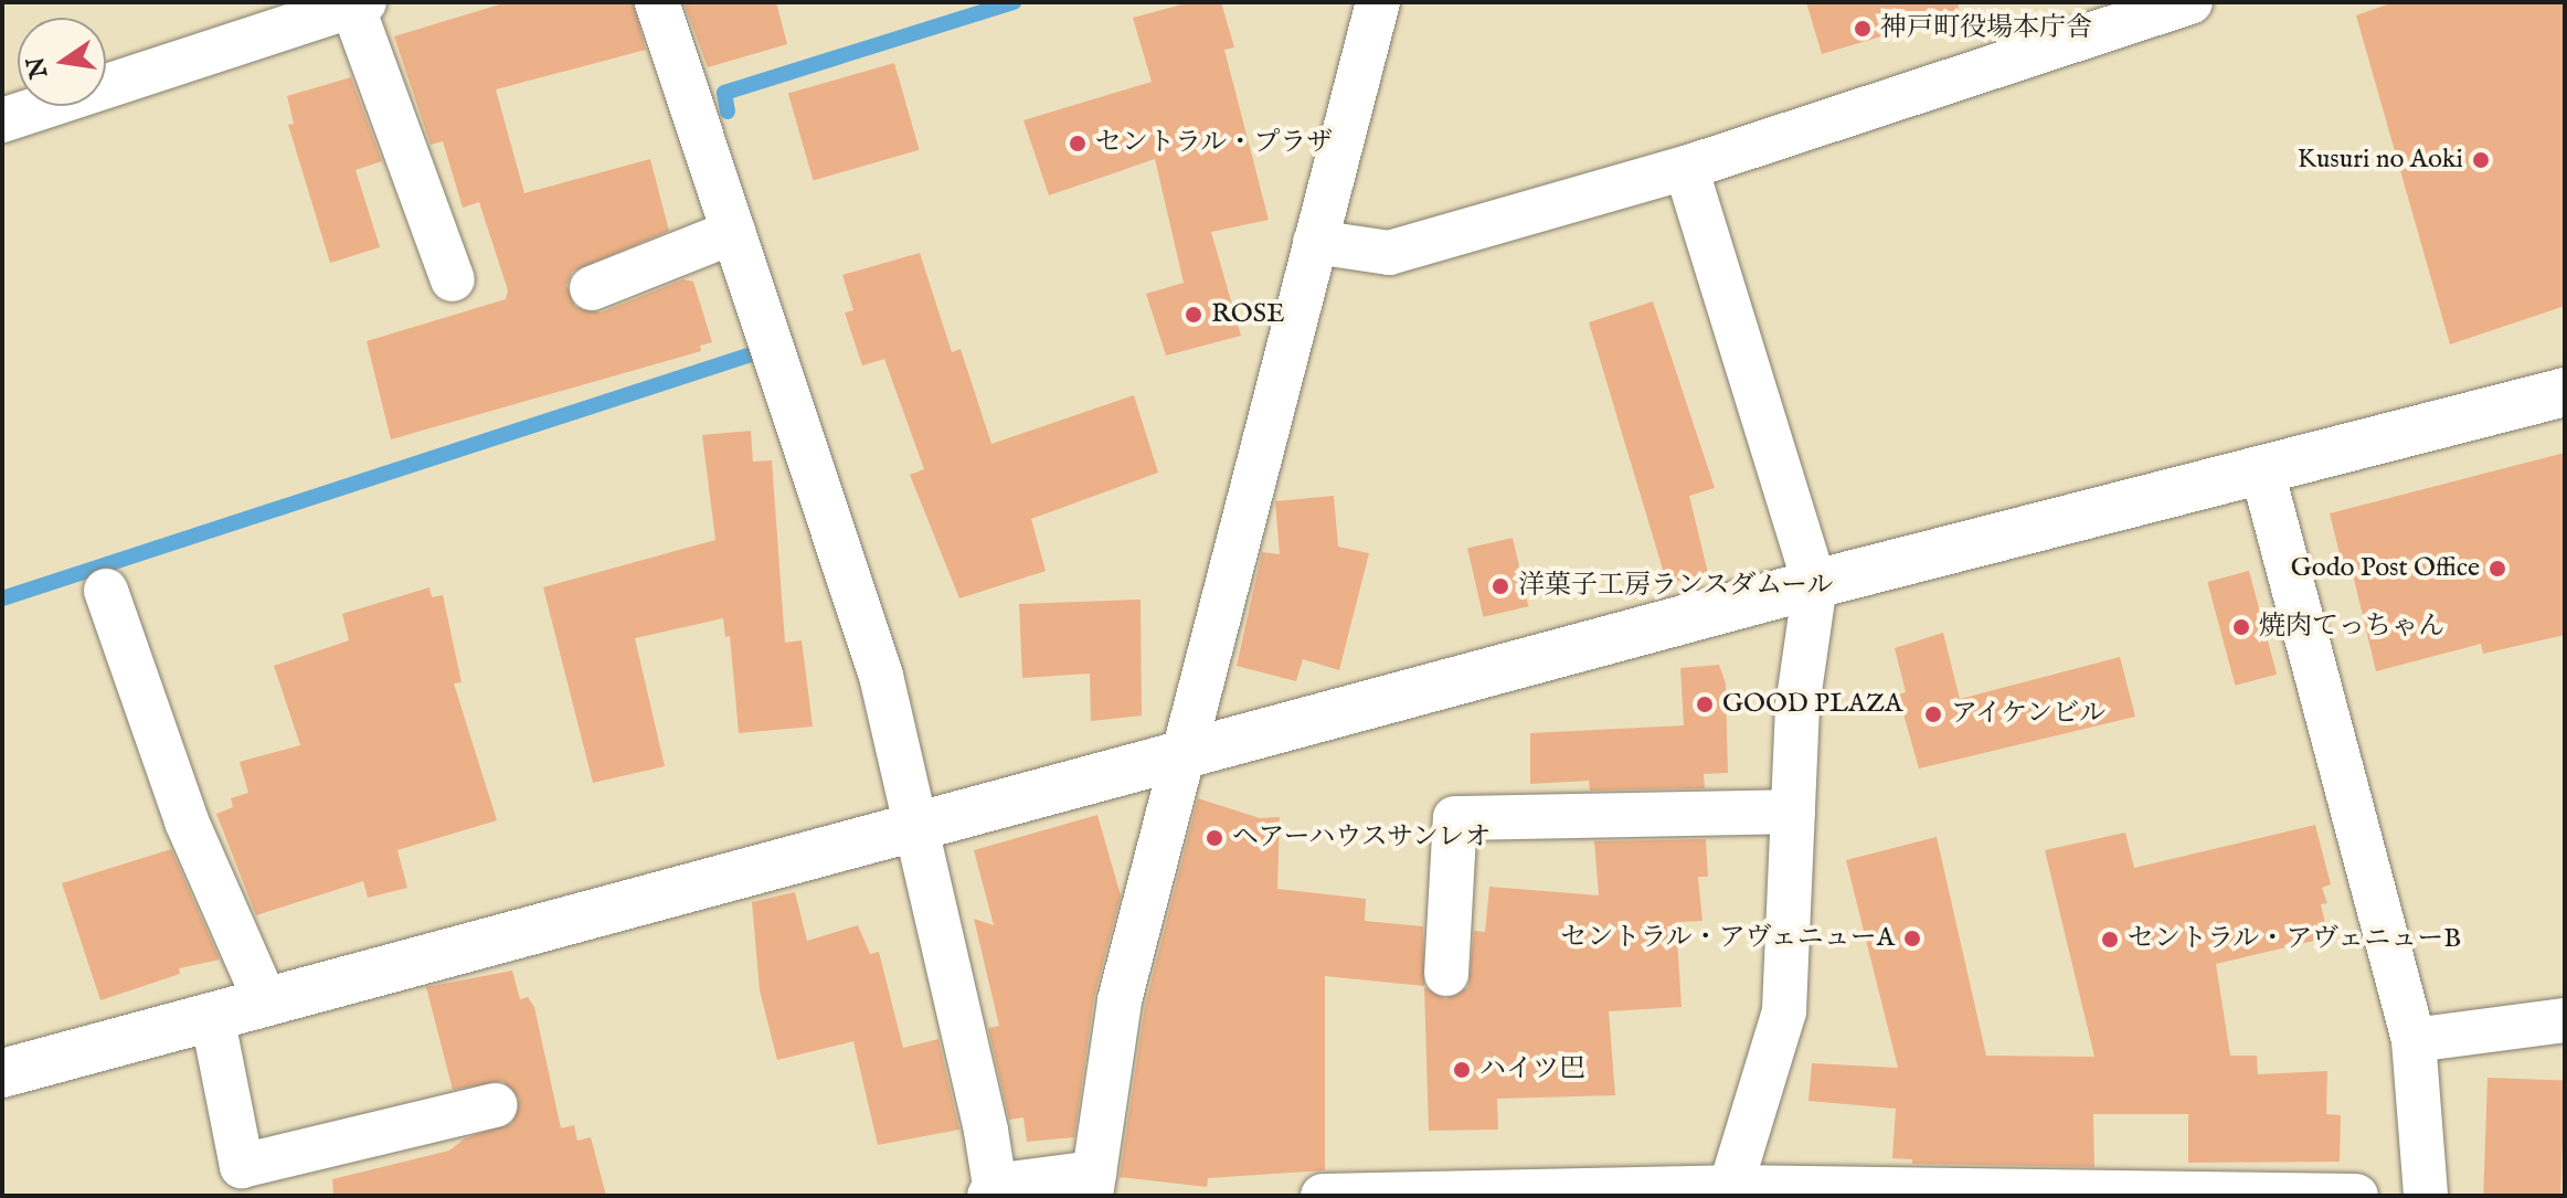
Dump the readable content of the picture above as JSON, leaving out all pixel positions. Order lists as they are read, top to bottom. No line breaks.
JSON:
{"places":["神戸町役場本庁舎","セントラル・プラザ","Kusuri no Aoki","ROSE","Godo Post Office","洋菓子工房ランスダムール","焼肉てっちゃん","GOOD PLAZA","アイケンビル","ヘアーハウスサンレオ","セントラル・アヴェニューA","セントラル・アヴェニューB","ハイツ巴"],"north":"left"}
